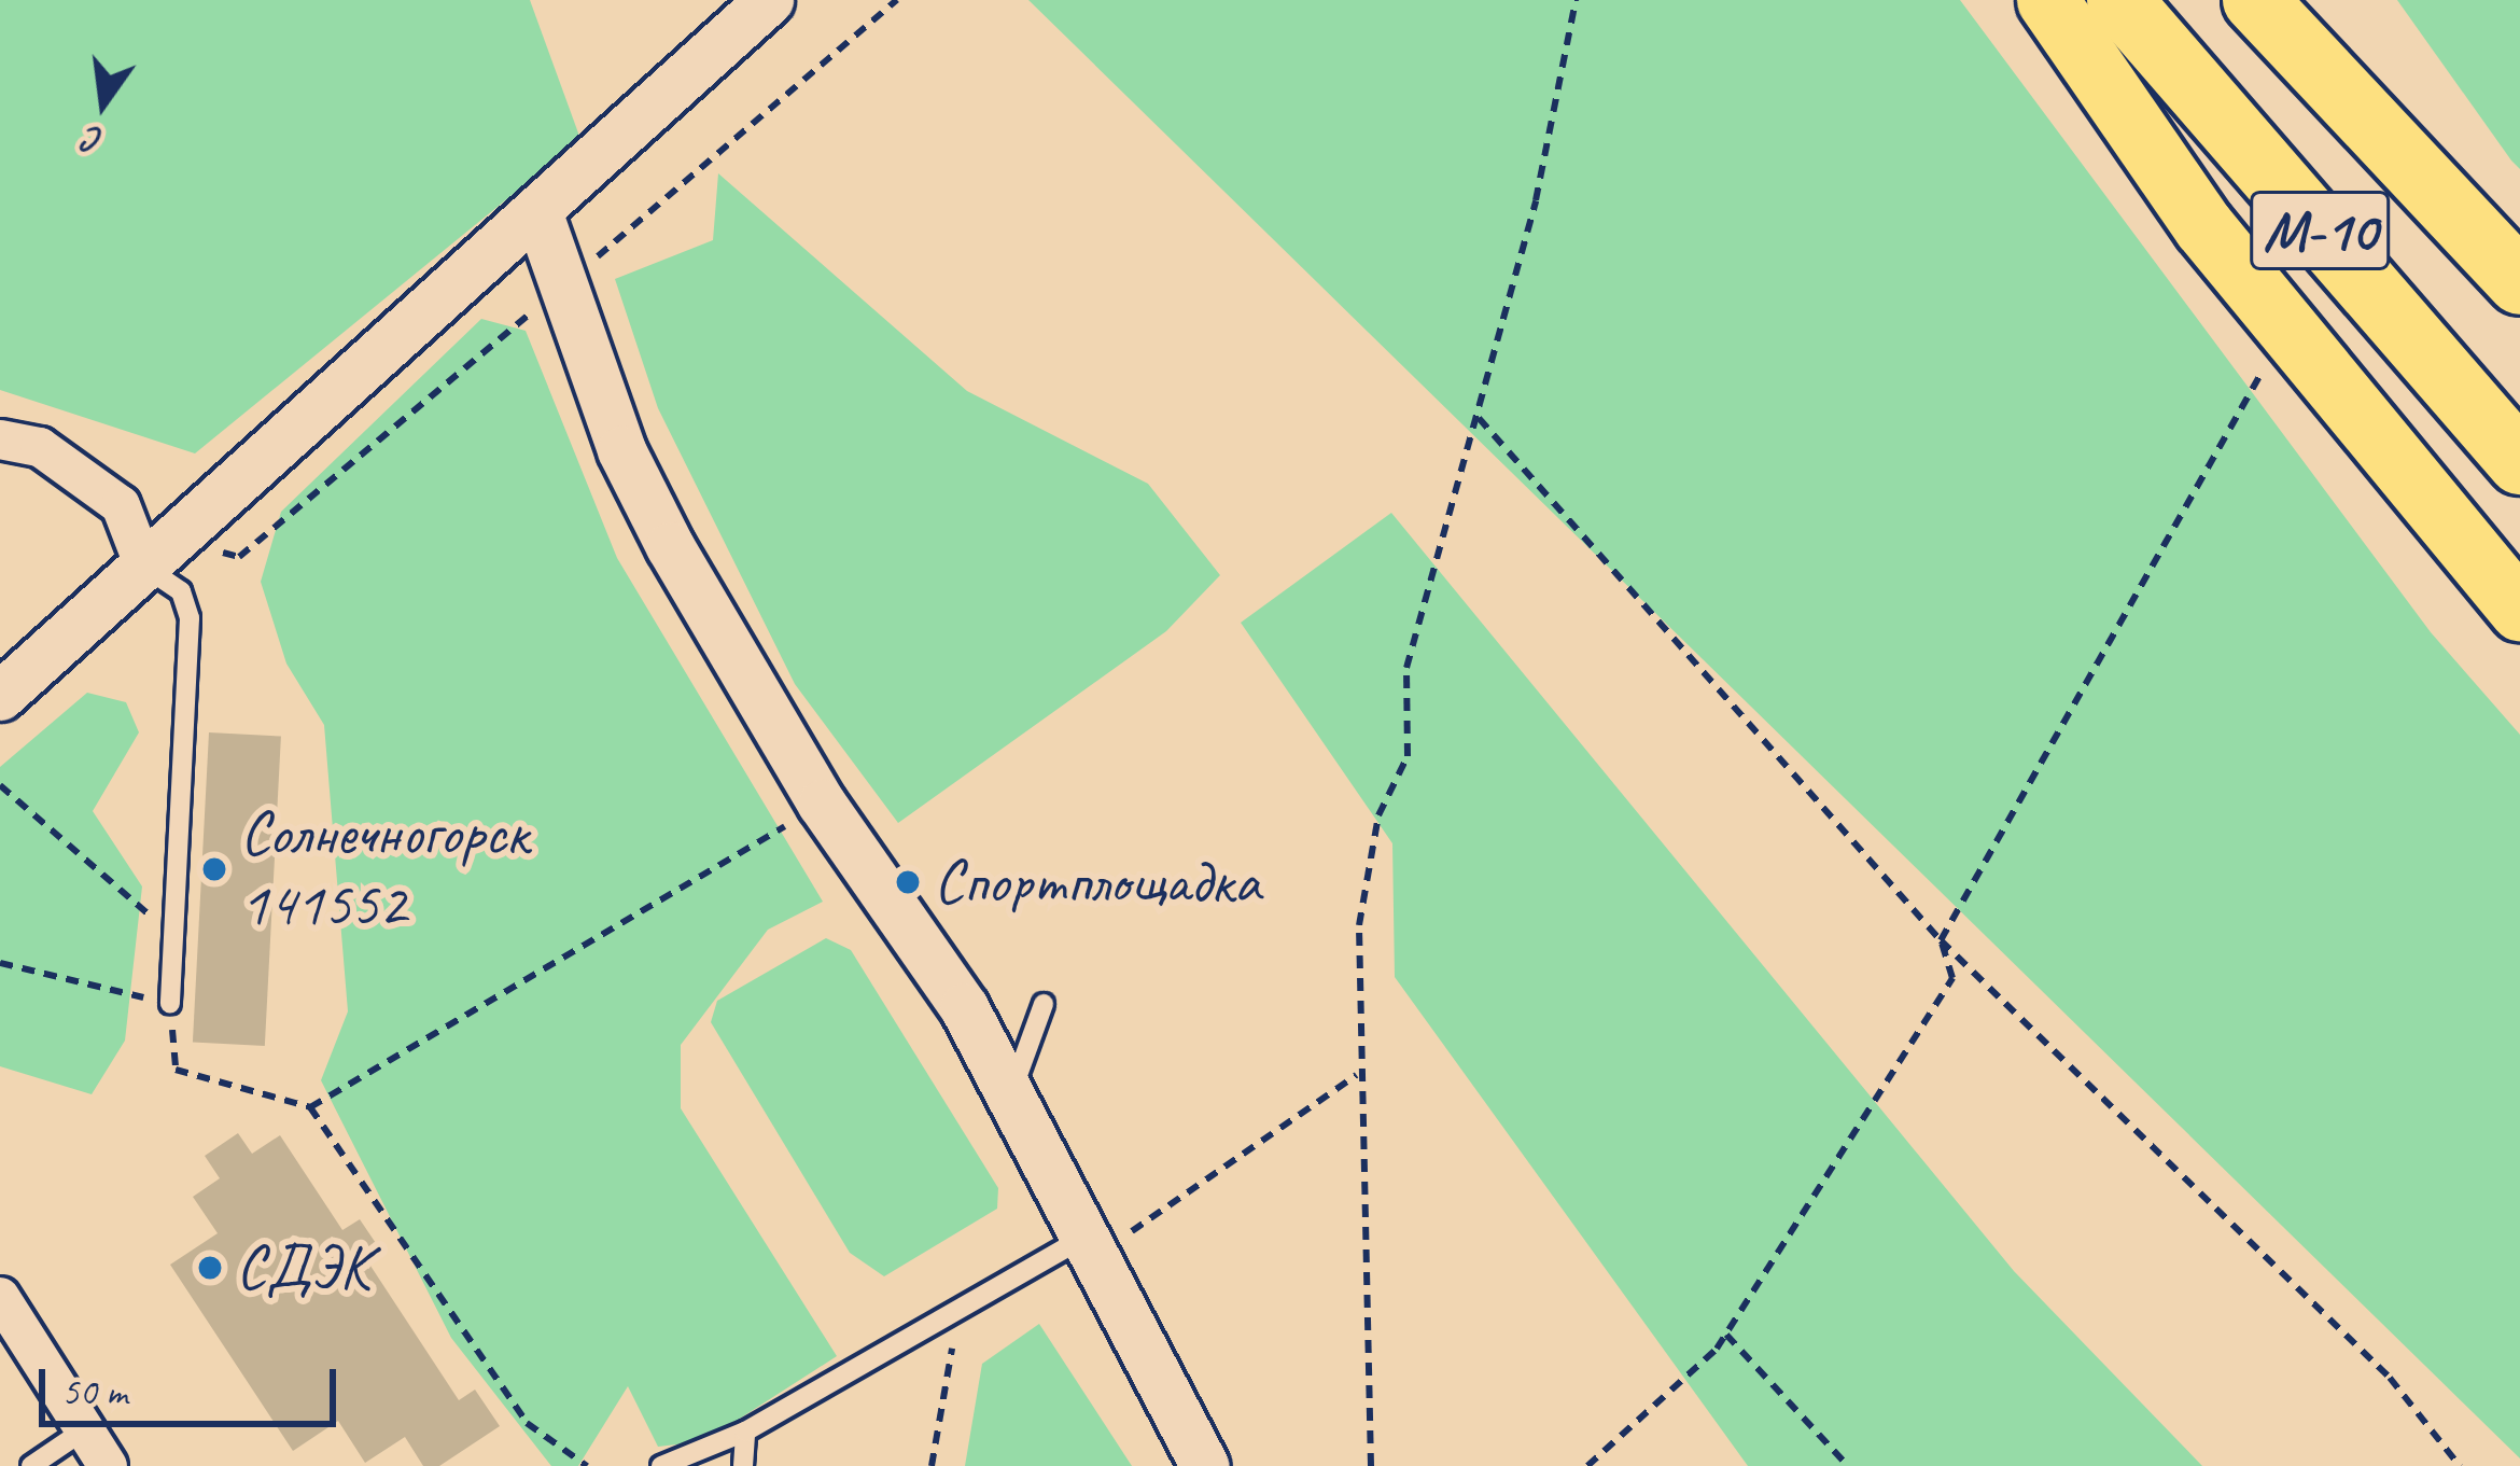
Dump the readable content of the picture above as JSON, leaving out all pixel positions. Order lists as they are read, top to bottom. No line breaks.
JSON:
{"streets":{"highway":["М-10"]},"places":["Солнечногорск 141552","Спортплощадка","СДЭК"],"scale_bar":"50 m","north":"bottom"}
